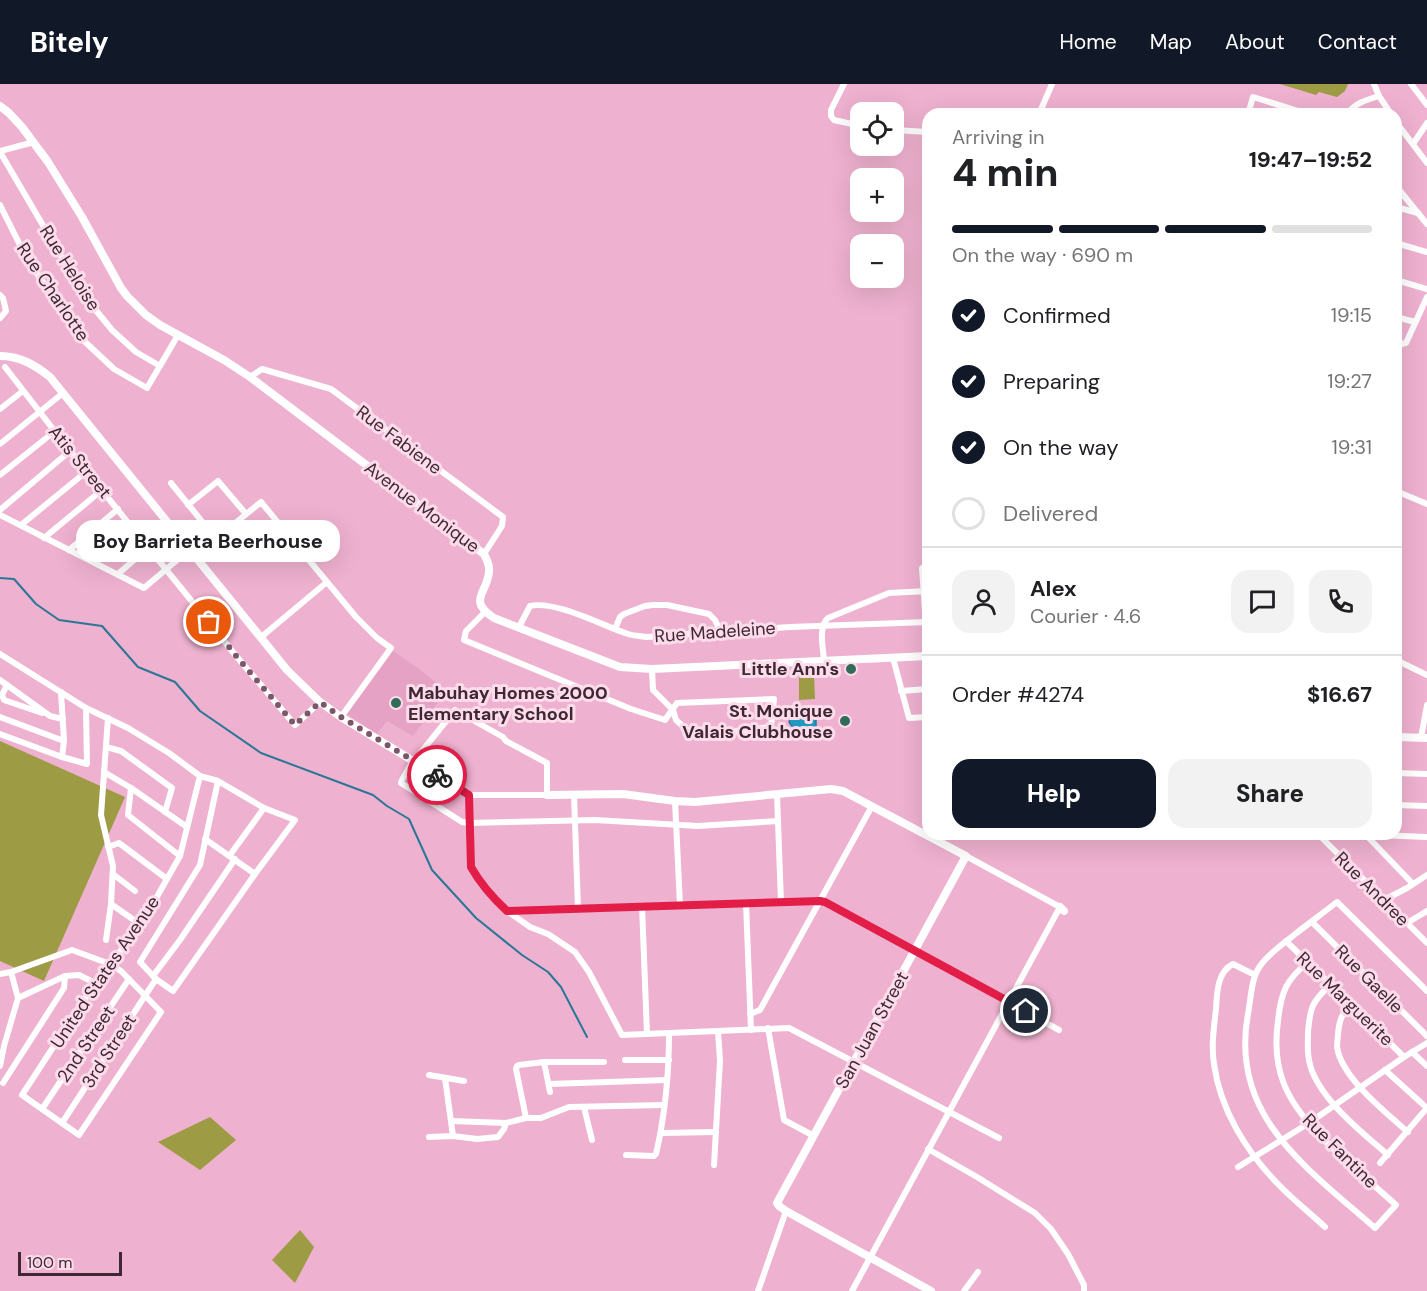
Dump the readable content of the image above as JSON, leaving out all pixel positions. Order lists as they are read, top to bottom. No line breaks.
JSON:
{"streets":{"street":["Rue Heloise","Rue Charlotte","Rue Fabiene","Atis Street","Avenue Monique","Rue Madeleine","Rue Andree","United States Avenue","Rue Gaelle","Rue Marguerite","San Juan Street","2nd Street","3rd Street","Rue Fantine"]},"crossings":[["Rue Heloise","Rue Charlotte"],["Rue Fabiene","Avenue Monique"],["United States Avenue","2nd Street"],["Rue Marguerite","Rue Fantine"]],"places":["Boy Barrieta Beerhouse","Little Ann's","Mabuhay Homes 2000 Elementary School","St. Monique Valais Clubhouse"],"scale_bar":"100 m","page":{"header":"Bitely","nav":["Home","Map","About","Contact"],"map_buttons":["+","−"],"heading":["4 min","Arriving in","19:47–19:52"],"panel":["Alex","Courier · 4.6","Order #4274","$16.67"],"bar":"On the way · 690 m","list":[["Confirmed","19:15"],["Preparing","19:27"],["On the way","19:31"],"Delivered"],"bubble":"Boy Barrieta Beerhouse","buttons":["Help","Share"],"scale":"100 m"}}
